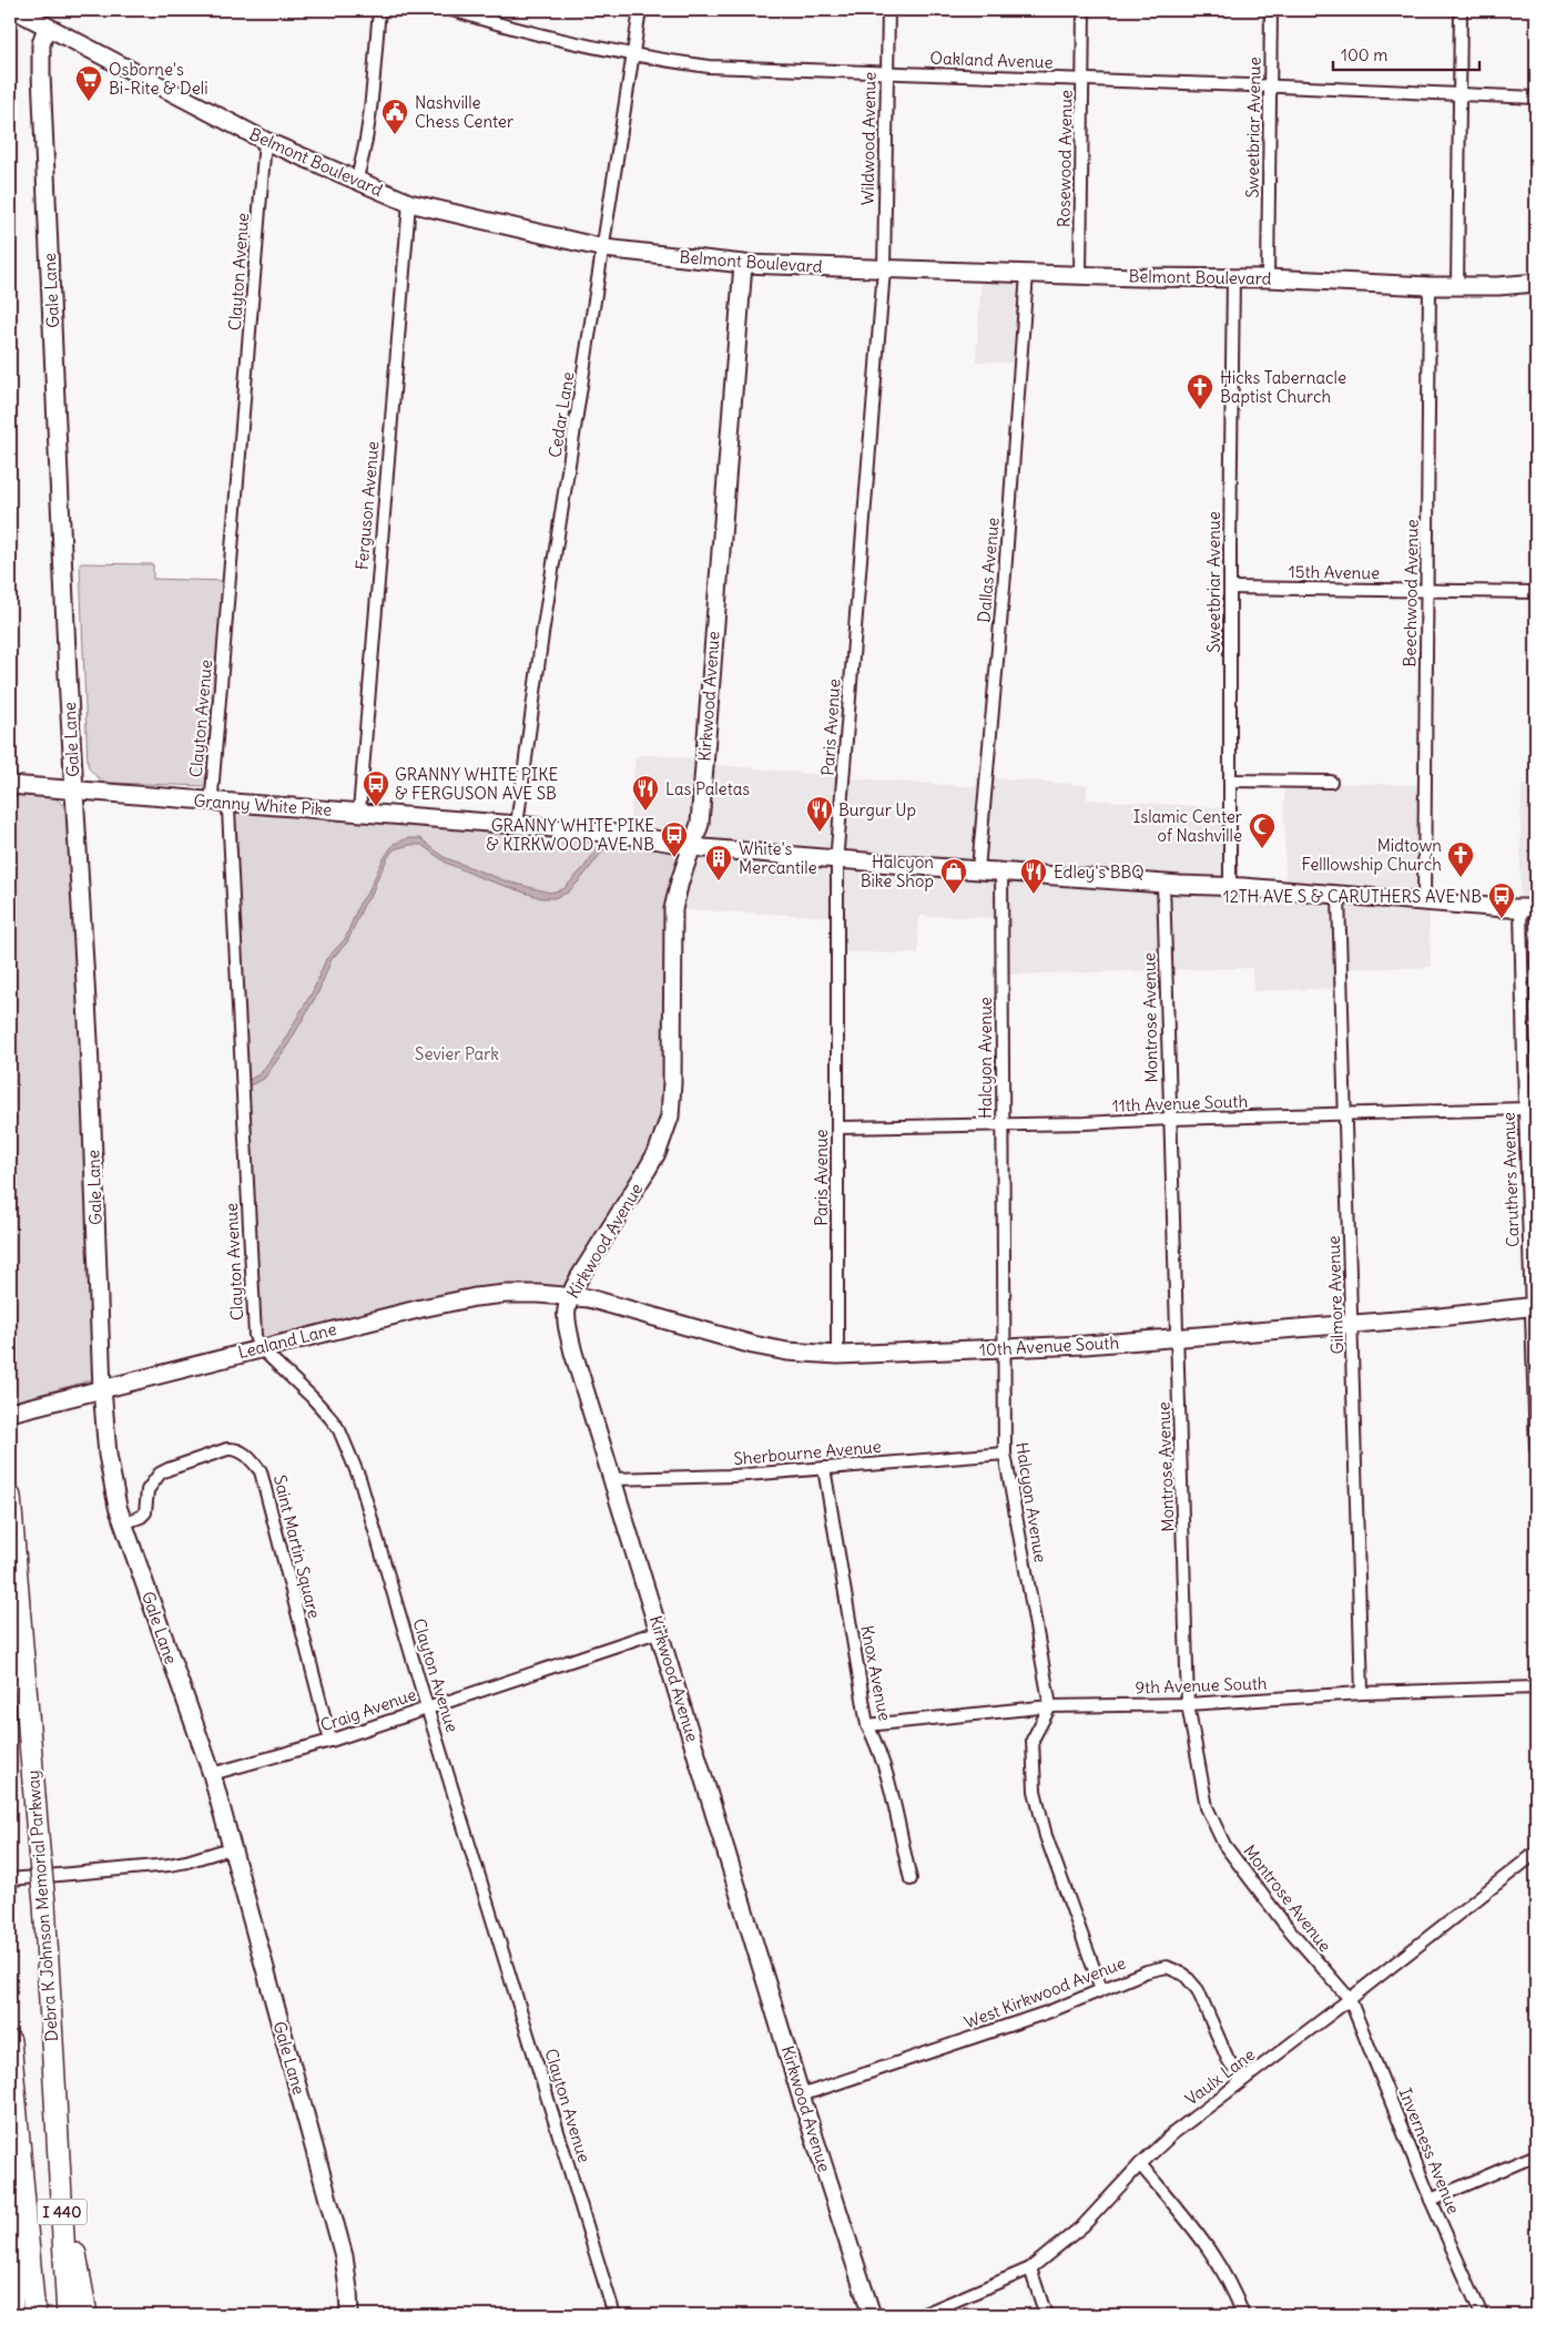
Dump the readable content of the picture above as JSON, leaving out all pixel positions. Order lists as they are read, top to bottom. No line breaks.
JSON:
{"streets":{"highway":["Debra K Johnson Memorial Parkway","I 440"],"street":["Oakland Avenue","Sweetbriar Avenue","Wildwood Avenue","Rosewood Avenue","Belmont Boulevard","Clayton Avenue","Gale Lane","Cedar Lane","Ferguson Avenue","Dallas Avenue","15th Avenue","Beechwood Avenue","Kirkwood Avenue","Paris Avenue","Granny White Pike","Montrose Avenue","Halcyon Avenue","11th Avenue South","Caruthers Avenue","Gilmore Avenue","Lealand Lane","10th Avenue South","Sherbourne Avenue","Saint Martin Square","Knox Avenue","9th Avenue South","Craig Avenue","West Kirkwood Avenue","Vaulx Lane","Inverness Avenue"]},"crossings":[["Oakland Avenue","Sweetbriar Avenue"],["Oakland Avenue","Wildwood Avenue"],["Oakland Avenue","Rosewood Avenue"],["Oakland Avenue","Cedar Lane"],["Sweetbriar Avenue","Belmont Boulevard"],["Sweetbriar Avenue","15th Avenue"],["Sweetbriar Avenue","Granny White Pike"],["Wildwood Avenue","Belmont Boulevard"],["Wildwood Avenue","Paris Avenue"],["Rosewood Avenue","Belmont Boulevard"],["Belmont Boulevard","Clayton Avenue"],["Belmont Boulevard","Gale Lane"],["Belmont Boulevard","Cedar Lane"],["Belmont Boulevard","Ferguson Avenue"],["Belmont Boulevard","Dallas Avenue"],["Belmont Boulevard","Beechwood Avenue"],["Belmont Boulevard","Kirkwood Avenue"],["Belmont Boulevard","Paris Avenue"],["Clayton Avenue","Granny White Pike"],["Clayton Avenue","Lealand Lane"],["Clayton Avenue","Craig Avenue"],["Gale Lane","Granny White Pike"],["Gale Lane","Lealand Lane"],["Gale Lane","Saint Martin Square"],["Gale Lane","Craig Avenue"],["Cedar Lane","Granny White Pike"],["Ferguson Avenue","Granny White Pike"],["Dallas Avenue","Granny White Pike"],["15th Avenue","Beechwood Avenue"],["Beechwood Avenue","Granny White Pike"],["Kirkwood Avenue","Granny White Pike"],["Kirkwood Avenue","Lealand Lane"],["Kirkwood Avenue","10th Avenue South"],["Kirkwood Avenue","Sherbourne Avenue"],["Kirkwood Avenue","Craig Avenue"],["Kirkwood Avenue","West Kirkwood Avenue"],["Paris Avenue","Granny White Pike"],["Paris Avenue","11th Avenue South"],["Paris Avenue","10th Avenue South"],["Granny White Pike","Montrose Avenue"],["Granny White Pike","Halcyon Avenue"],["Granny White Pike","Caruthers Avenue"],["Granny White Pike","Gilmore Avenue"],["Montrose Avenue","11th Avenue South"],["Montrose Avenue","10th Avenue South"],["Montrose Avenue","9th Avenue South"],["Montrose Avenue","Vaulx Lane"],["Montrose Avenue","Inverness Avenue"],["Halcyon Avenue","11th Avenue South"],["Halcyon Avenue","10th Avenue South"],["Halcyon Avenue","Sherbourne Avenue"],["Halcyon Avenue","9th Avenue South"],["11th Avenue South","Caruthers Avenue"],["11th Avenue South","Gilmore Avenue"],["Caruthers Avenue","10th Avenue South"],["Gilmore Avenue","10th Avenue South"],["Gilmore Avenue","9th Avenue South"],["Lealand Lane","10th Avenue South"],["Sherbourne Avenue","Knox Avenue"],["Saint Martin Square","Craig Avenue"],["Knox Avenue","9th Avenue South"],["West Kirkwood Avenue","Vaulx Lane"],["Vaulx Lane","Inverness Avenue"]],"parks":["Sevier Park"],"places":{"supermarket":["Osborne's Bi-Rite & Deli"],"public building":["Nashville Chess Center"],"church":["Hicks Tabernacle Baptist Church","Midtown Felllowship Church"],"bus stop":["GRANNY WHITE PIKE & FERGUSON AVE SB","GRANNY WHITE PIKE & KIRKWOOD AVE NB","12TH AVE S & CARUTHERS AVE NB"],"restaurant":["Las Paletas","Burgur Up","Edley's BBQ"],"mosque":["Islamic Center of Nashville"],"building":["White's Mercantile"],"shop":["Halcyon Bike Shop"]},"scale_bar":"100 m"}
